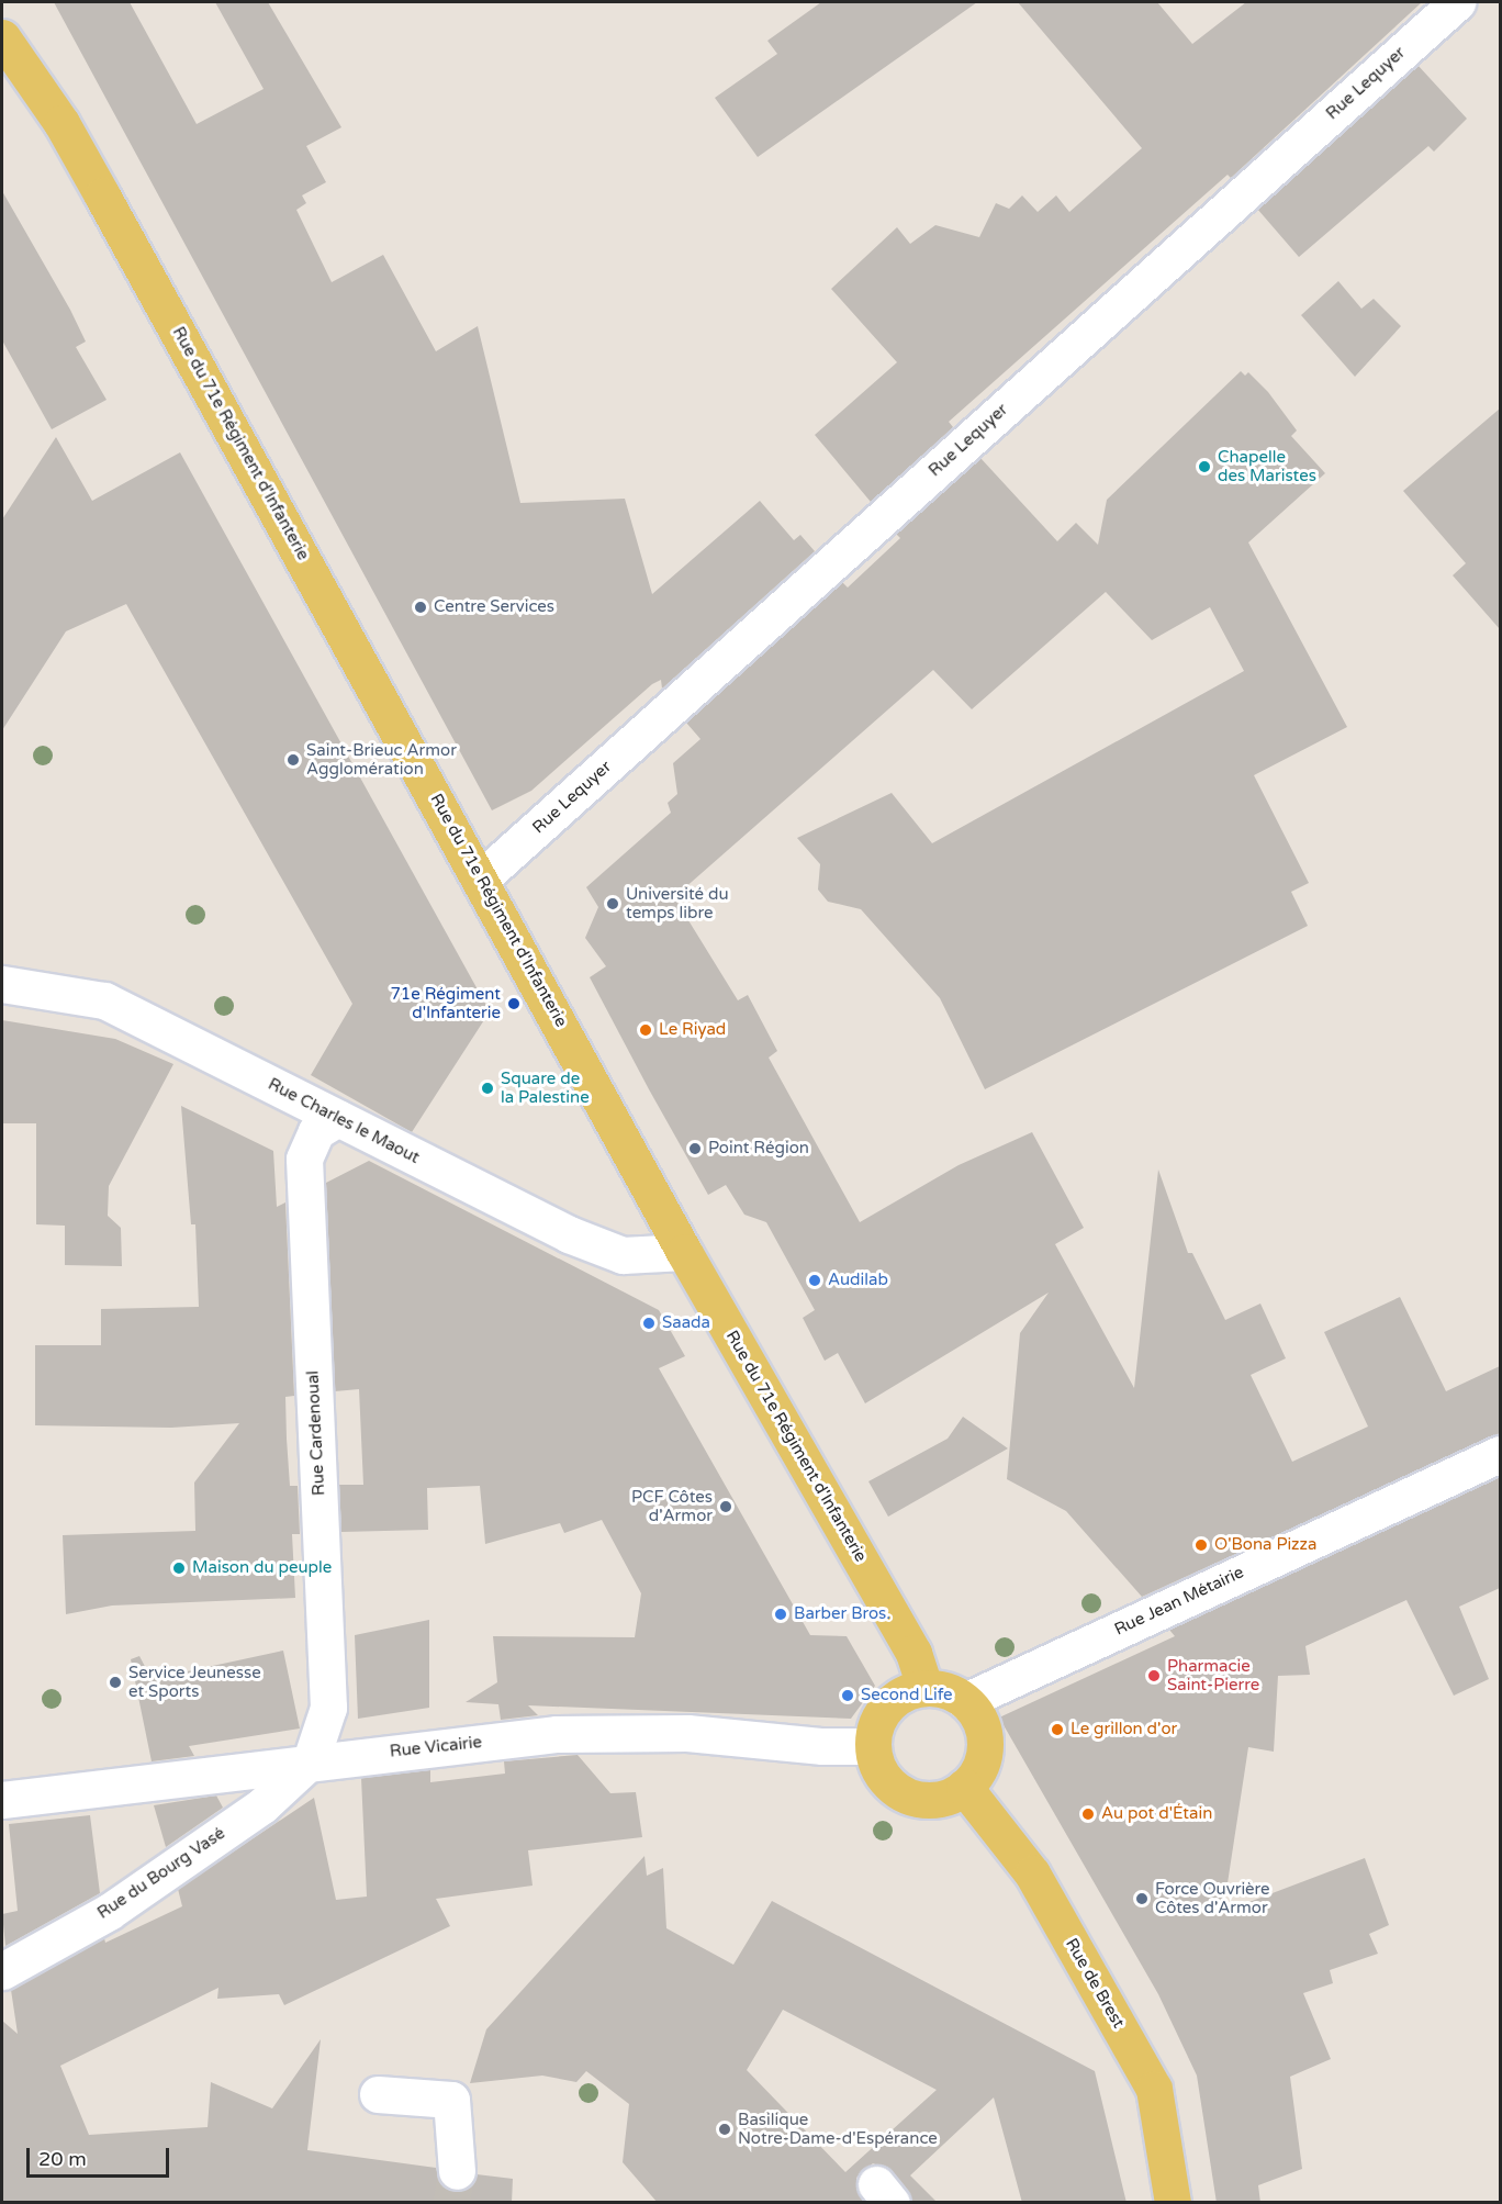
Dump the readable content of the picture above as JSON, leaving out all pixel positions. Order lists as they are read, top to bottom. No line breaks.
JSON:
{"streets":{"main road":["Rue du 71e Régiment d'Infanterie","Rue de Brest"],"street":["Rue Lequyer","Rue Charles le Maout","Rue Cardenoual","Rue Jean Métairie","Rue Vicairie","Rue du Bourg Vasé"]},"crossings":[["Rue Lequyer","Rue du 71e Régiment d'Infanterie"],["Rue du 71e Régiment d'Infanterie","Rue Charles le Maout"],["Rue du 71e Régiment d'Infanterie","Rue Jean Métairie"],["Rue du 71e Régiment d'Infanterie","Rue Vicairie"],["Rue du 71e Régiment d'Infanterie","Rue de Brest"],["Rue Charles le Maout","Rue Cardenoual"],["Rue Cardenoual","Rue Vicairie"],["Rue Cardenoual","Rue du Bourg Vasé"],["Rue Jean Métairie","Rue Vicairie"],["Rue Jean Métairie","Rue de Brest"],["Rue Vicairie","Rue du Bourg Vasé"],["Rue Vicairie","Rue de Brest"]],"places":["Chapelle des Maristes","Centre Services","Saint-Brieuc Armor Agglomération","Université du temps libre","71e Régiment d'Infanterie","Le Riyad","Square de la Palestine","Point Région","Audilab","Saada","PCF Côtes d'Armor","O'Bona Pizza","Maison du peuple","Barber Bros.","Pharmacie Saint-Pierre","Service Jeunesse et Sports","Second Life","Le grillon d'or","Au pot d'Étain","Force Ouvrière Côtes d'Armor","Basilique Notre-Dame-d'Espérance"],"scale_bar":"20 m"}
